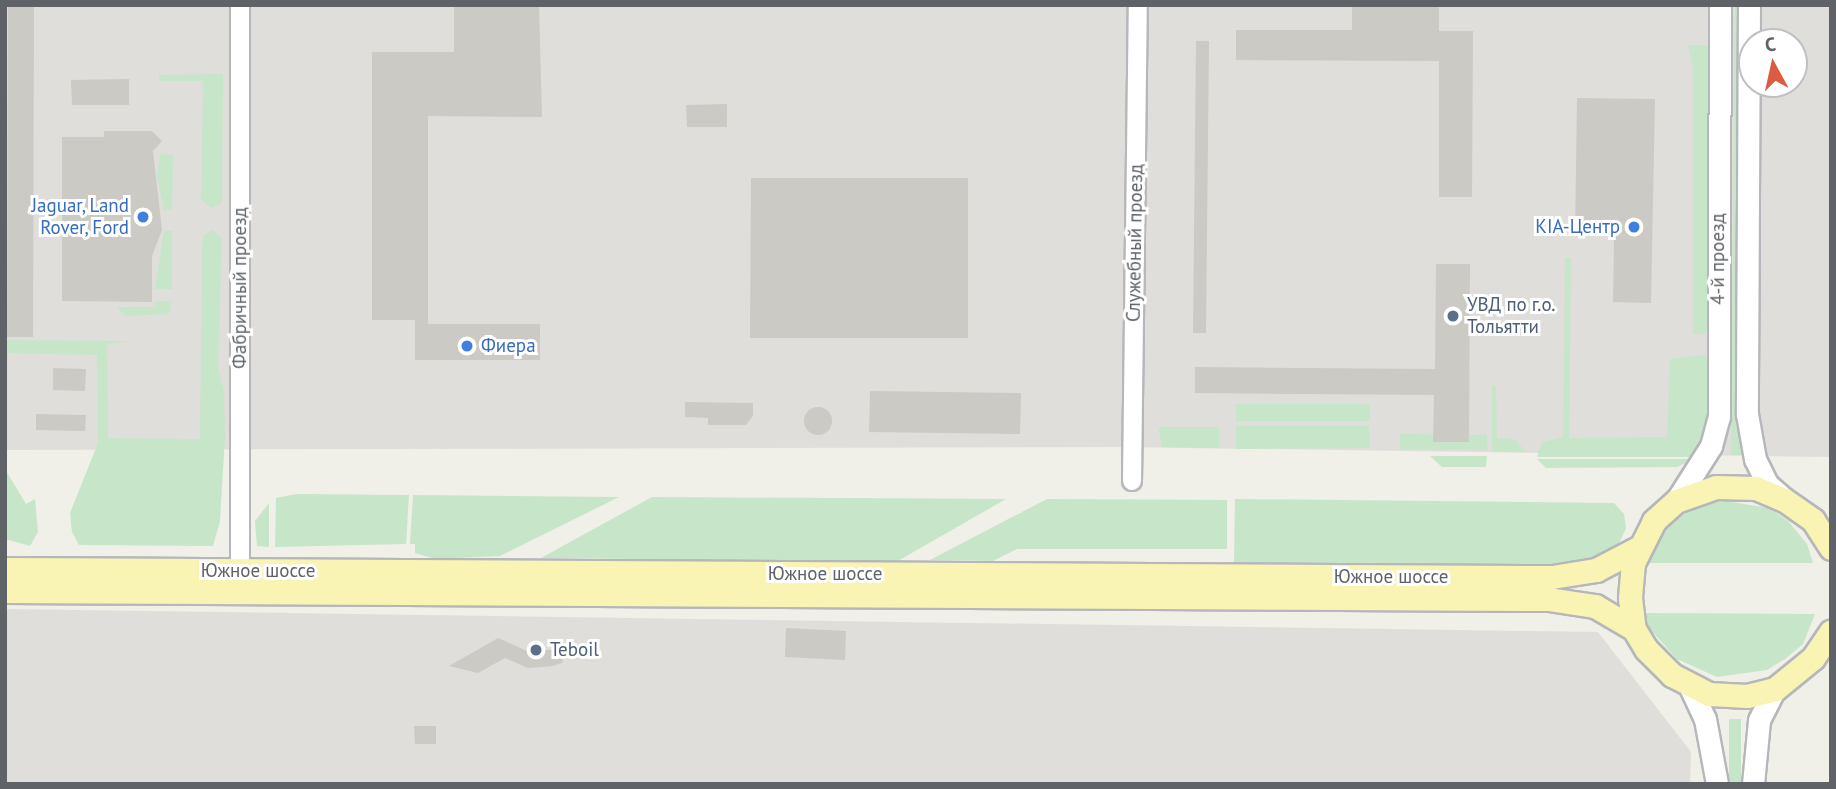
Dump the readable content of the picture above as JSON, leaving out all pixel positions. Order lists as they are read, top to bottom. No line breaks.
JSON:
{"streets":{"main road":["4-й проезд","Южное шоссе"],"street":["Служебный проезд","Фабричный проезд"]},"crossings":[["Фабричный проезд","Южное шоссе"]],"places":["Jaguar, Land Rover, Ford","KIA-Центр","УВД по г.о. Тольятти","Фиера","Teboil"],"north":"top"}
